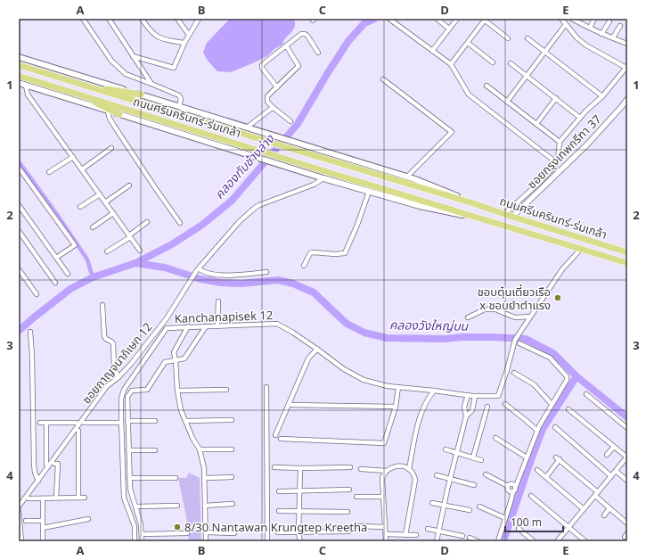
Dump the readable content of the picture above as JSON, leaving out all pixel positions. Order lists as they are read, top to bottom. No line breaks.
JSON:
{"streets":{"main road":["ถนนศรีนครินทร์-ร่มเกล้า"],"street":["ซอยกรุงเทพกรีฑา 37","Kanchanapisek 12","ซอยกาญจนาภิเษก 12"]},"crossings":[["ถนนศรีนครินทร์-ร่มเกล้า","ซอยกรุงเทพกรีฑา 37"],["ถนนศรีนครินทร์-ร่มเกล้า","ซอยกาญจนาภิเษก 12"]],"water":["คลองทับช้างล่าง","คลองวังใหญ่บน"],"places":["ชอบตุ๋นเตี๋ยวเรือ x ชอบยำตำแรง","8/30 Nantawan Krungtep Kreetha"],"scale_bar":"100 m","grid":{"columns":["A","B","C","D","E"],"rows":["1","2","3","4"]}}
